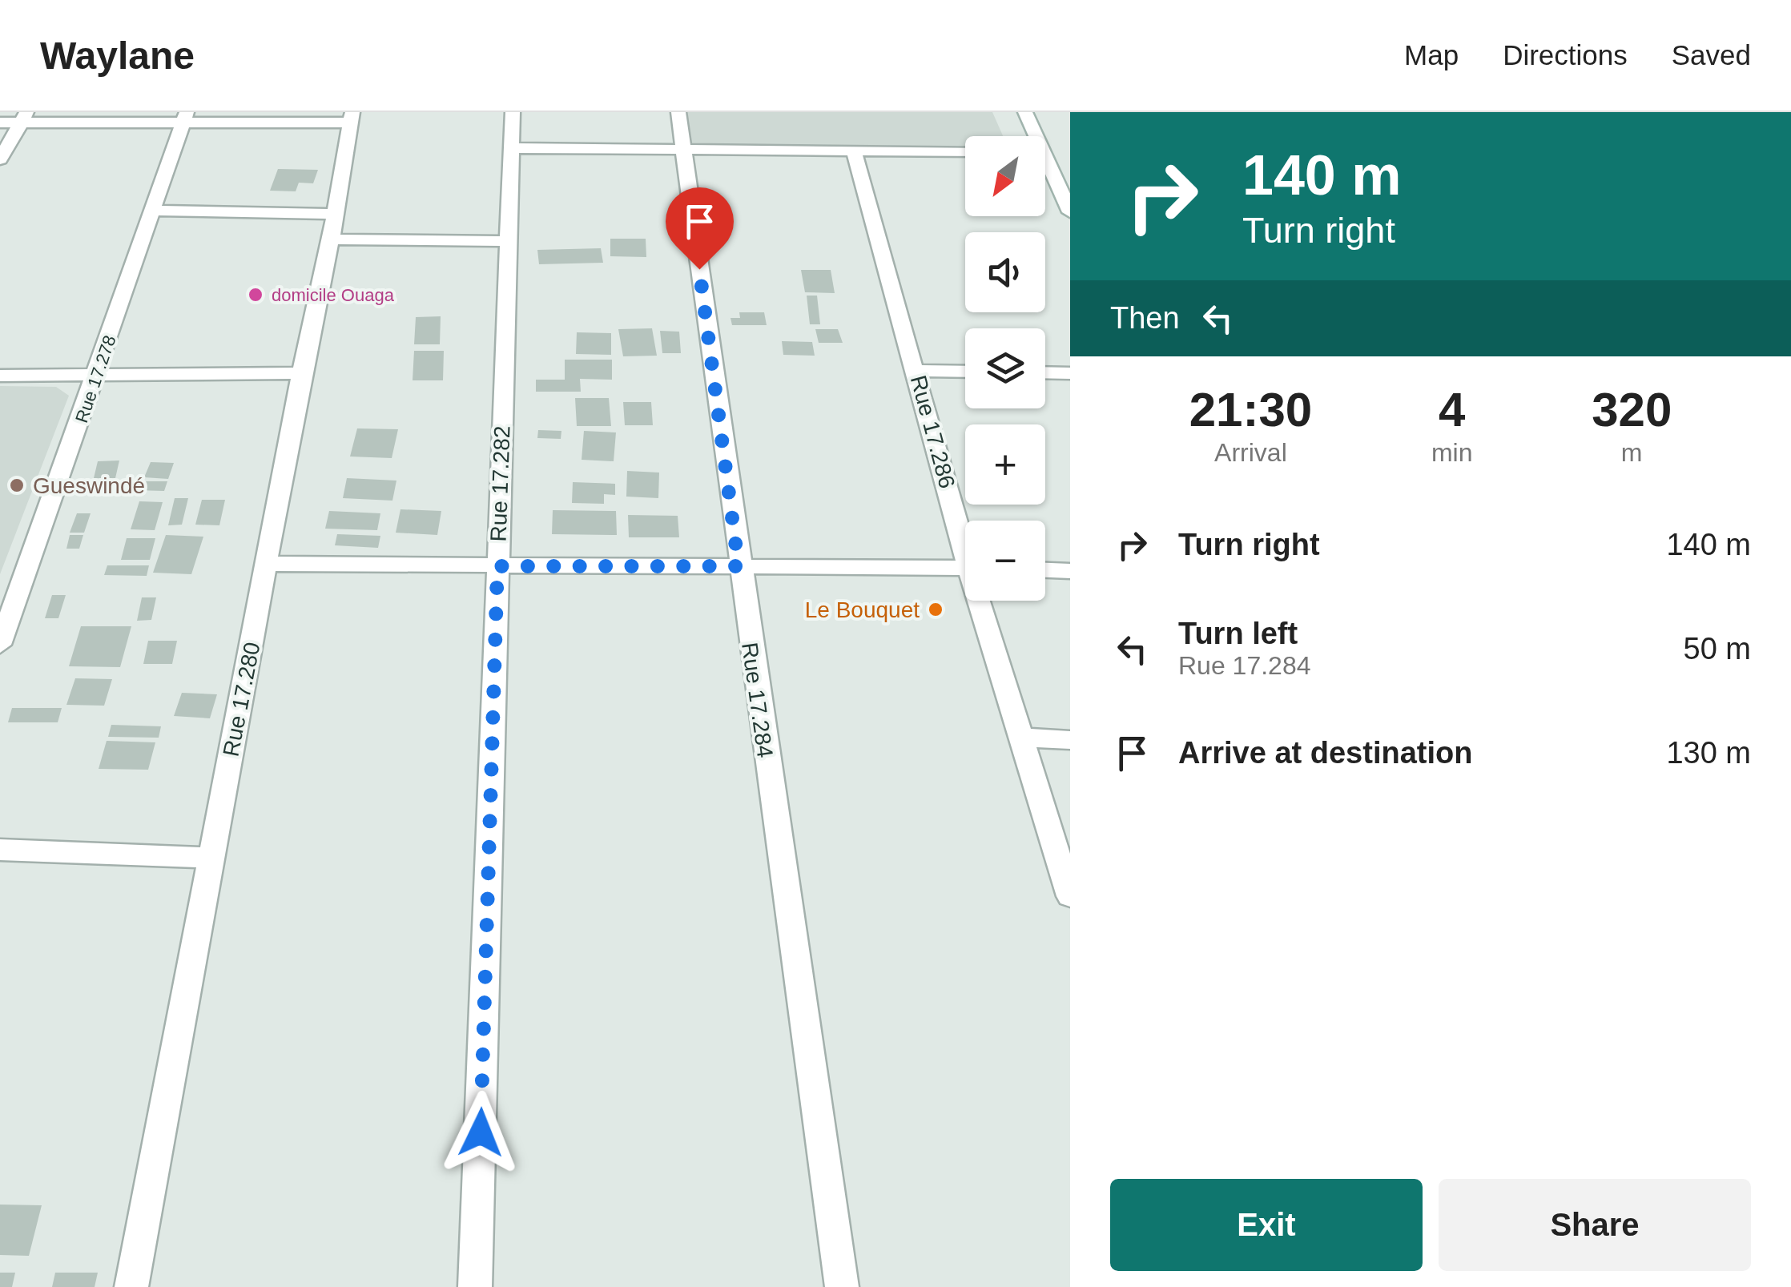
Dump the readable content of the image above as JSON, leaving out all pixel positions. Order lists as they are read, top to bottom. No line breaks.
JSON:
{"streets":{"street":["Rue 17.278","Rue 17.286","Rue 17.282","Rue 17.280","Rue 17.284"]},"places":["domicile Ouaga","Gueswindé","Le Bouquet"],"north":"bottom left","page":{"header":"Waylane","nav":["Map","Directions","Saved"],"turn":["140 m","Turn right"],"map_buttons":["+","−"],"then":"Then","eta":["21:30","Arrival","4","min","320","m"],"list":[{"name":"Turn right","value":"140 m"},{"name":"Turn left","note":"Rue 17.284","value":"50 m"},{"name":"Arrive at destination","value":"130 m"}],"buttons":["Exit","Share"]}}
